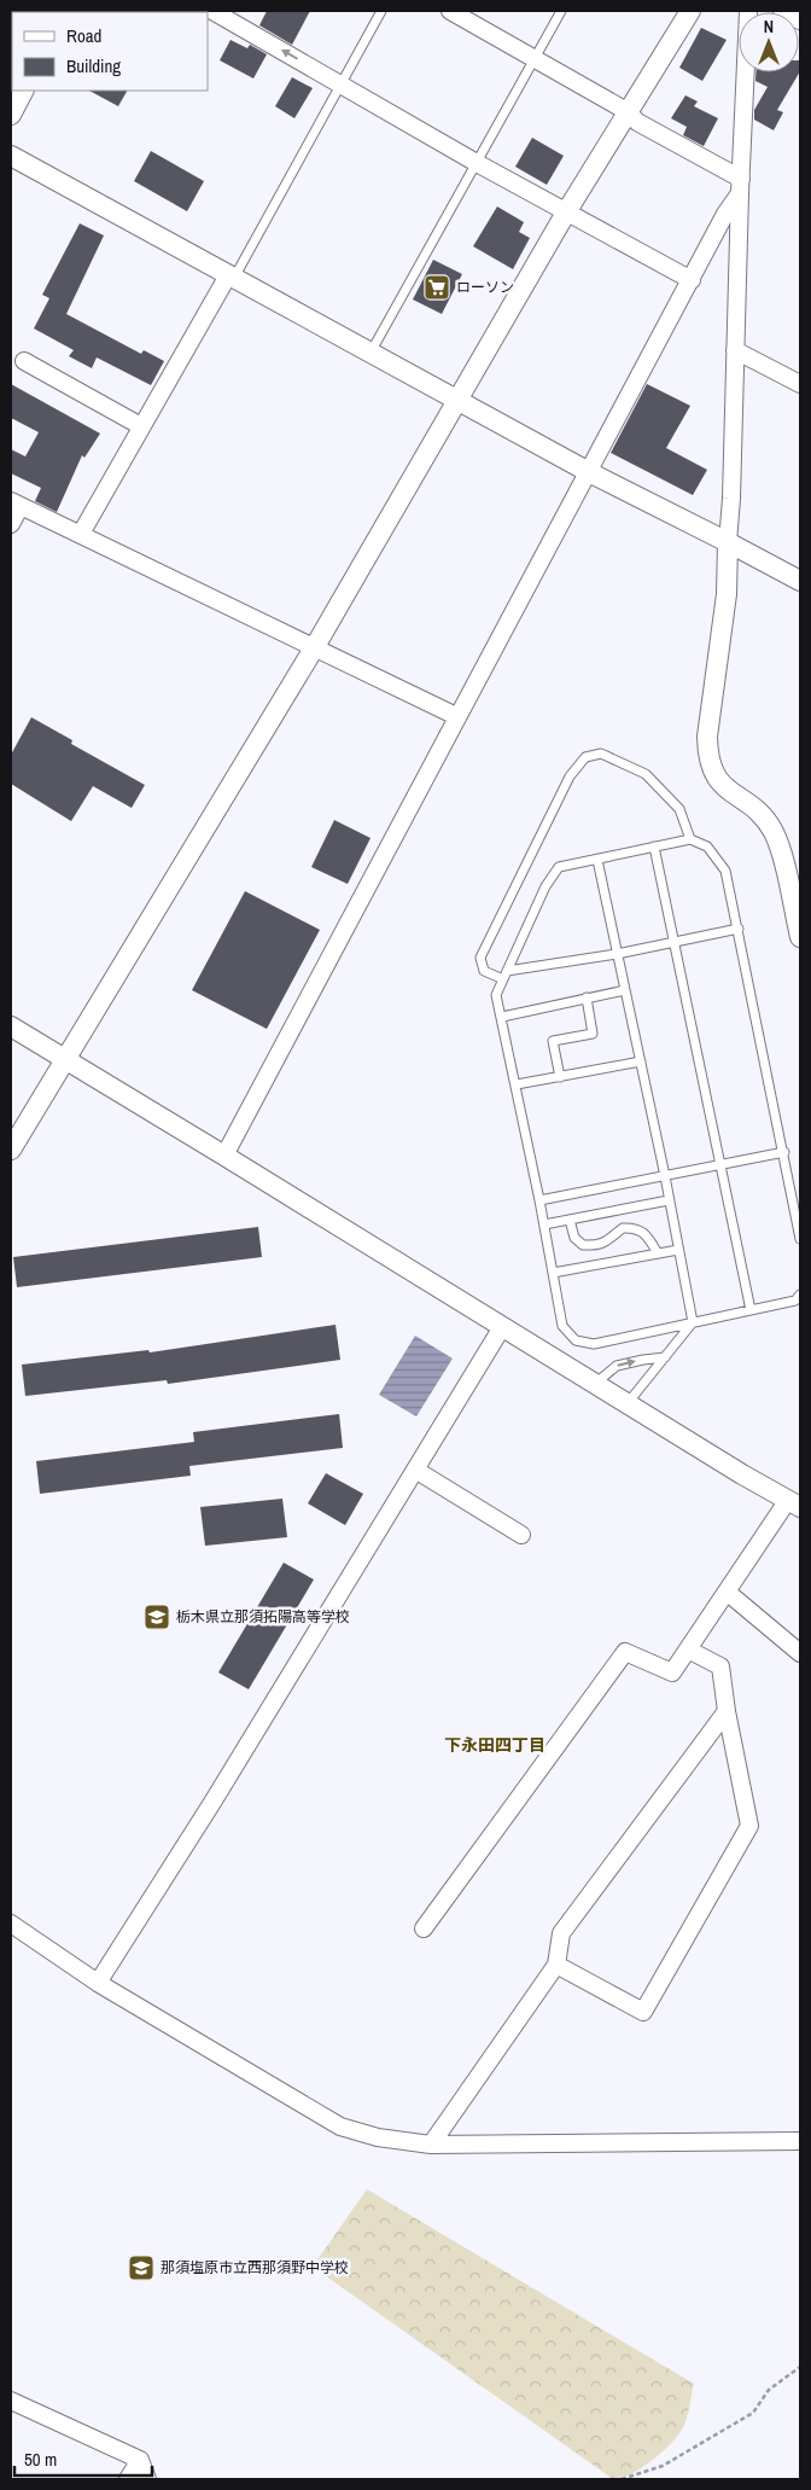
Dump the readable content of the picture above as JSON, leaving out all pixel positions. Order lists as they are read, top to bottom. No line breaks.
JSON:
{"districts":["下永田四丁目"],"places":{"supermarket":["ローソン"],"school or university":["栃木県立那須拓陽高等学校","那須塩原市立西那須野中学校"]},"legend":["Road","Building"],"scale_bar":"50 m","north":"top"}
